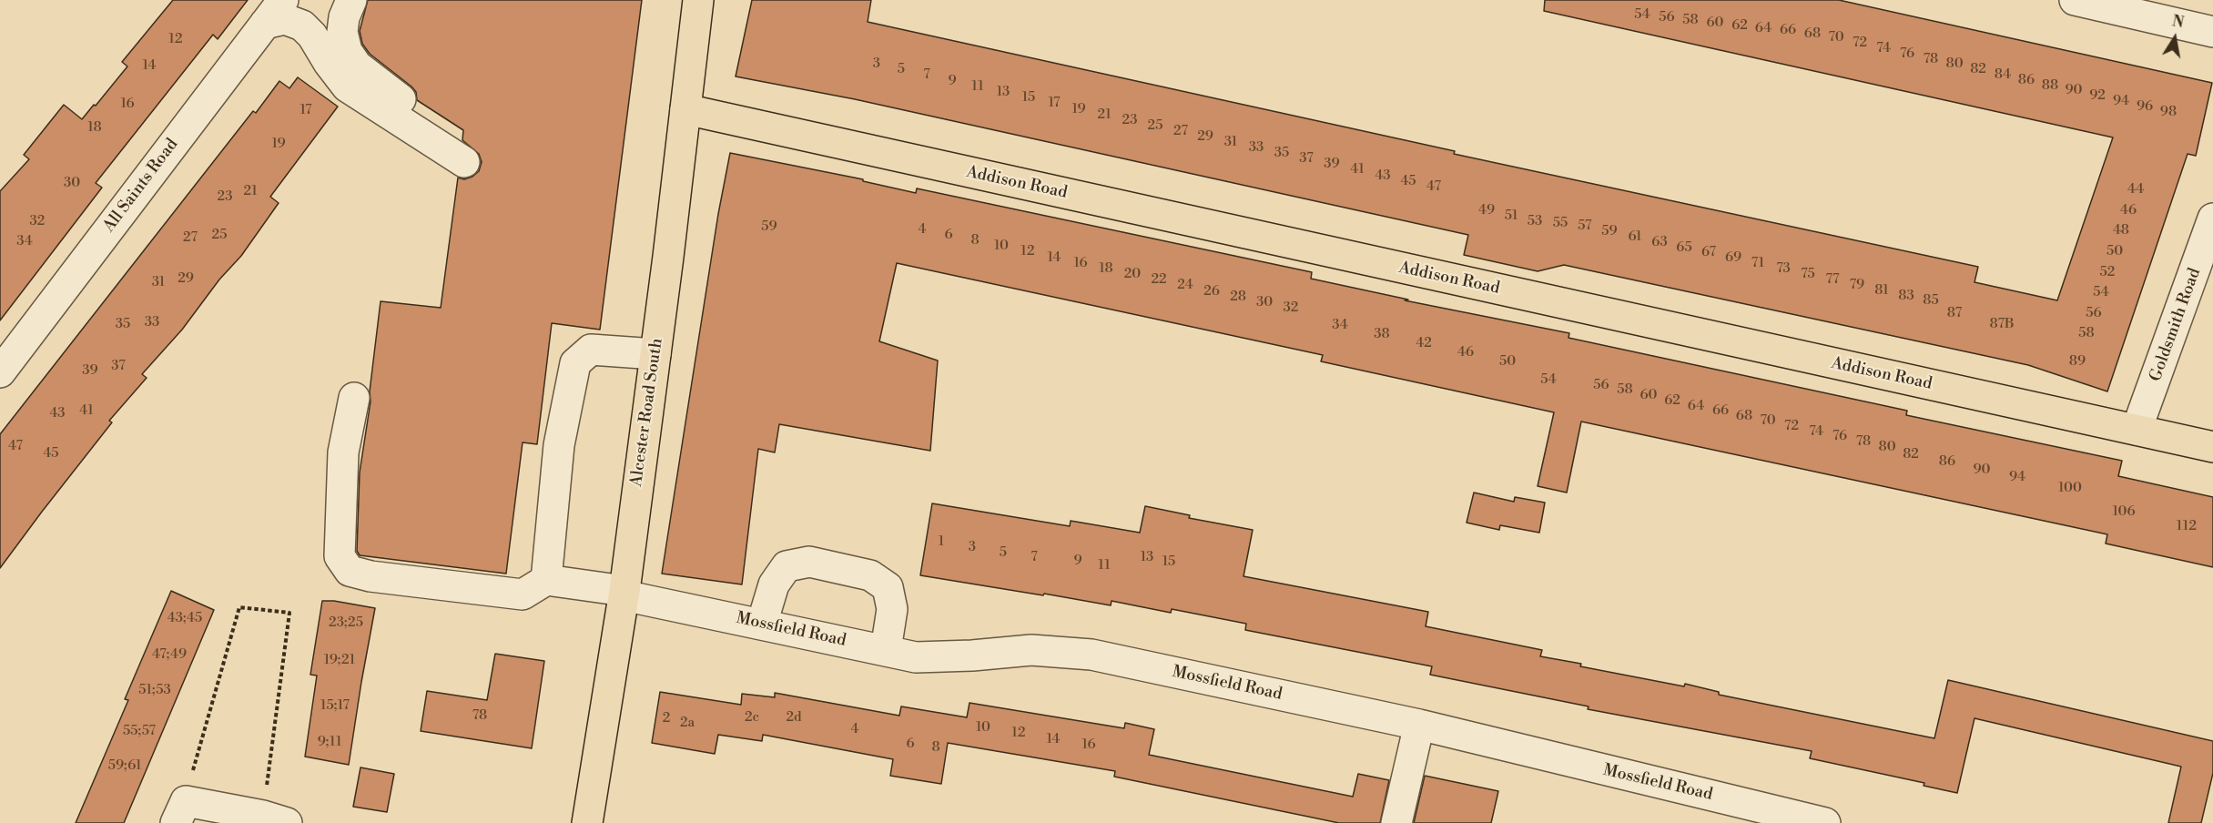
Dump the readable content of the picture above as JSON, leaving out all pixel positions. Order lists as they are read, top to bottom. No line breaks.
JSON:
{"streets":{"main road":["Addison Road","Alcester Road South"],"street":["All Saints Road","Goldsmith Road","Mossfield Road"]},"crossings":[["Addison Road","Goldsmith Road"],["Addison Road","Alcester Road South"],["Alcester Road South","Mossfield Road"]],"house_numbers":["54","56","58","60","62","64","66","68","70","12","72","74","76","78","3","80","14","5","82","7","84","86","9","88","11","90","13","92","15","94","17","16","96","19","17","98","21","23","25","18","27","29","31","19","33","35","37","39","41","43","45","30","47","44","21","23","49","46","51","32","53","55","57","59","4","48","59","25","6","61","27","8","34","63","10","65","12","50","67","14","69","16","71","18","73","52","20","75","29","22","77","31","24","79","81","26","54","83","28","85","30","32","87","56","33","35","87B","34","58","38","42","46","50","89","37","39","54","56","58","60","62","64","41","66","43","68","70","72","74","76","78","47","80","45","82","86","90","94","100","106","112","1","3","5","7","13","9","15","11","43;45","23;25","47;49","19;21","51;53","15;17","78","2c","2d","2","2a","10","4","55;57","12","14","9;11","6","16","8","59;61"],"north":"top"}
